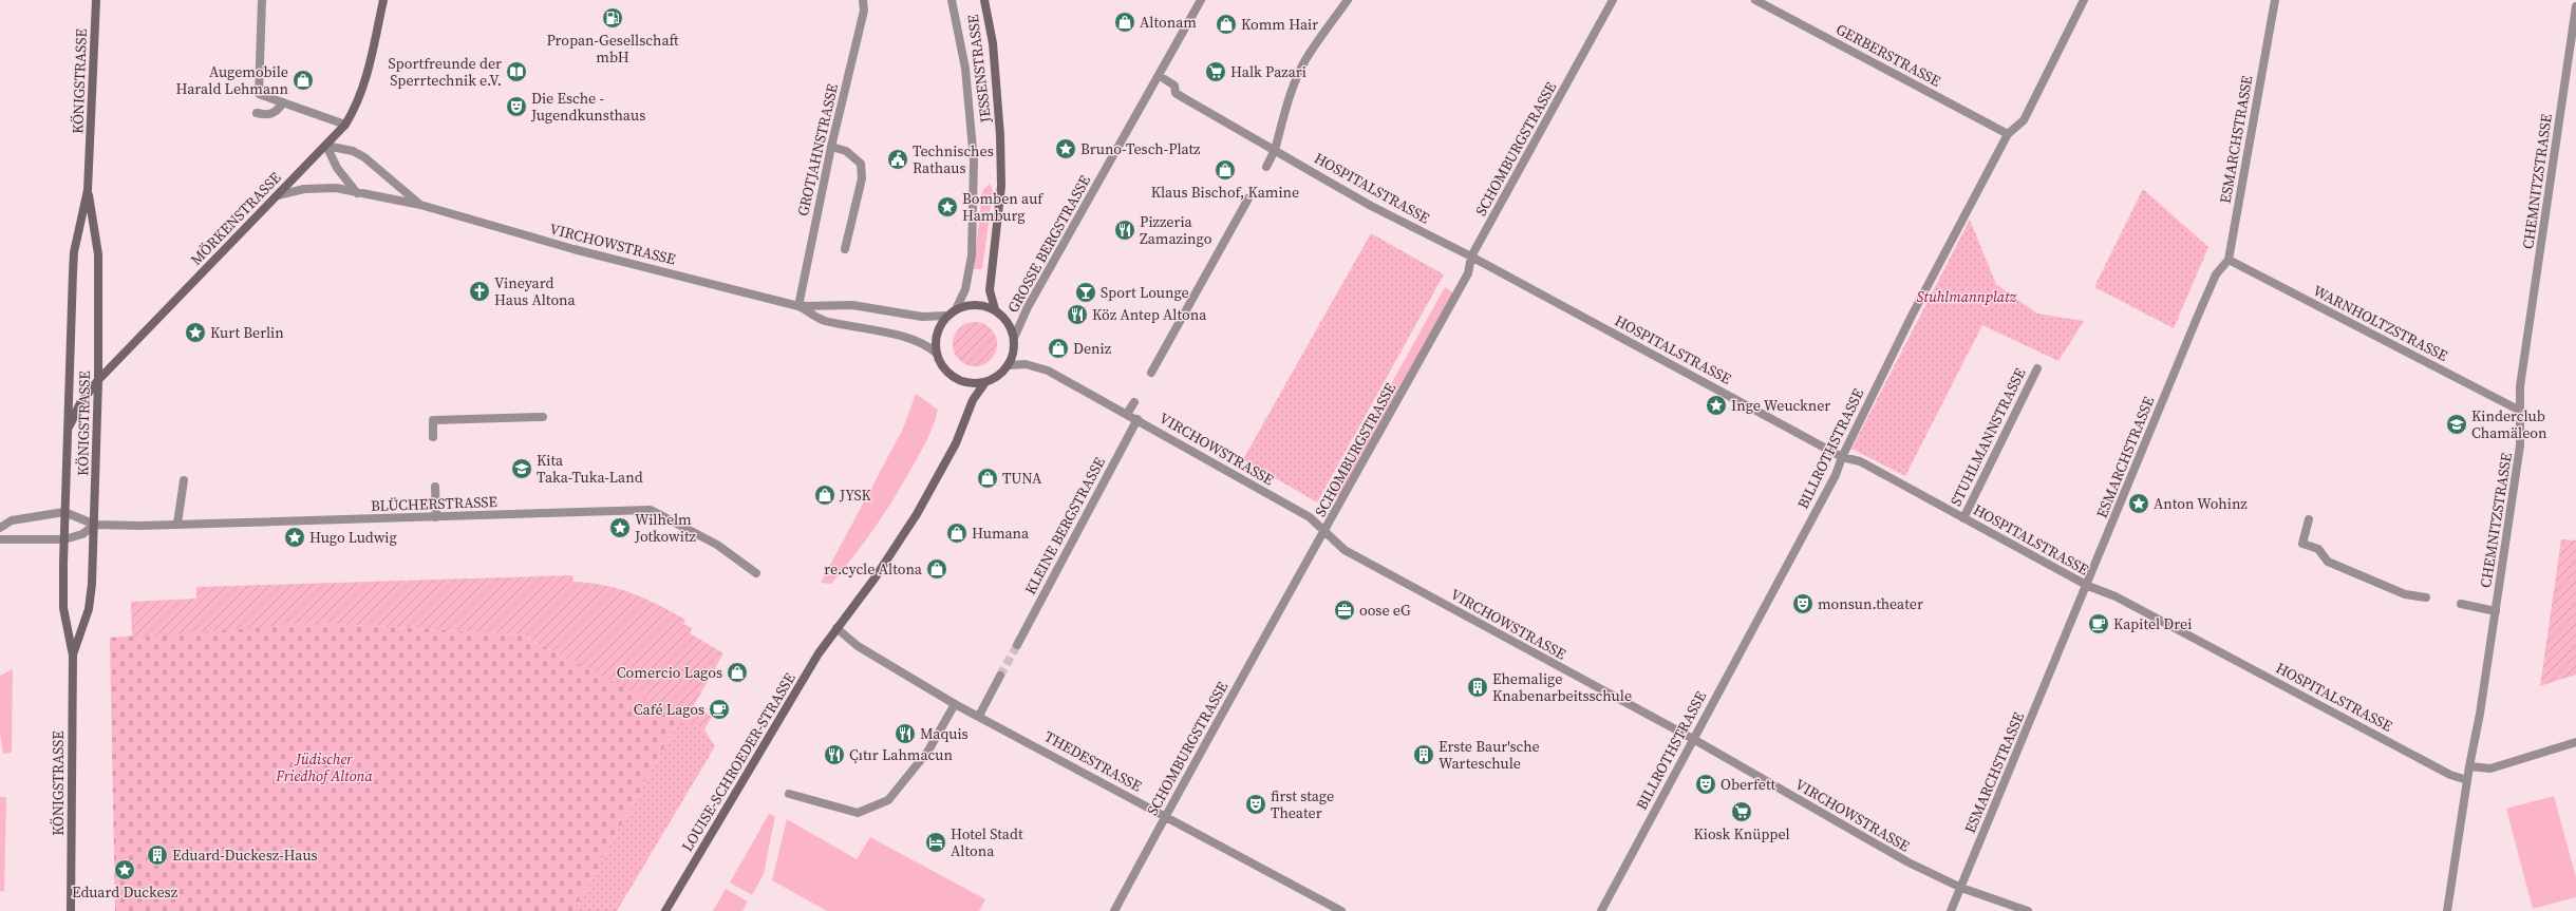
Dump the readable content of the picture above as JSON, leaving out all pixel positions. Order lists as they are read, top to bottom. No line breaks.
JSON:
{"streets":{"street":["GERBERSTRASSE","JESSENSTRASSE","KÖNIGSTRASSE","ESMARCHSTRASSE","SCHOMBURGSTRASSE","GROTJAHNSTRASSE","CHEMNITZSTRASSE","HOSPITALSTRASSE","MÖRKENSTRASSE","VIRCHOWSTRASSE","GROSSE BERGSTRASSE","WARNHOLTZSTRASSE","STUHLMANNSTRASSE","BILLROTHSTRASSE","BLÜCHERSTRASSE","KLEINE BERGSTRASSE","THEDESTRASSE","LOUISE-SCHROEDER-STRASSE"]},"crossings":[["GERBERSTRASSE","BILLROTHSTRASSE"],["JESSENSTRASSE","VIRCHOWSTRASSE"],["JESSENSTRASSE","GROSSE BERGSTRASSE"],["KÖNIGSTRASSE","MÖRKENSTRASSE"],["KÖNIGSTRASSE","BLÜCHERSTRASSE"],["ESMARCHSTRASSE","HOSPITALSTRASSE"],["ESMARCHSTRASSE","VIRCHOWSTRASSE"],["ESMARCHSTRASSE","WARNHOLTZSTRASSE"],["SCHOMBURGSTRASSE","HOSPITALSTRASSE"],["SCHOMBURGSTRASSE","VIRCHOWSTRASSE"],["SCHOMBURGSTRASSE","THEDESTRASSE"],["GROTJAHNSTRASSE","VIRCHOWSTRASSE"],["CHEMNITZSTRASSE","HOSPITALSTRASSE"],["CHEMNITZSTRASSE","WARNHOLTZSTRASSE"],["HOSPITALSTRASSE","GROSSE BERGSTRASSE"],["HOSPITALSTRASSE","STUHLMANNSTRASSE"],["HOSPITALSTRASSE","BILLROTHSTRASSE"],["MÖRKENSTRASSE","VIRCHOWSTRASSE"],["VIRCHOWSTRASSE","GROSSE BERGSTRASSE"],["VIRCHOWSTRASSE","BILLROTHSTRASSE"],["VIRCHOWSTRASSE","KLEINE BERGSTRASSE"],["THEDESTRASSE","LOUISE-SCHROEDER-STRASSE"]],"parks":["Stuhlmannplatz","Jüdischer Friedhof Altona"],"places":{"fuel station":["Propan-Gesellschaft mbH"],"shop":["Altonam","Komm Hair","Augemobile Harald Lehmann","Klaus Bischof, Kamine","Deniz","TUNA","JYSK","Humana","re.cycle Altona","Comercio Lagos"],"library":["Sportfreunde der Sperrtechnik e.V."],"supermarket":["Halk Pazari","Kiosk Knüppel"],"theatre":["Die Esche - Jugendkunsthaus","monsun.theater","Oberfett","first stage Theater"],"place":["Bruno-Tesch-Platz","Bomben auf Hamburg","Kurt Berlin","Inge Weuckner","Anton Wohinz","Wilhelm Jotkowitz","Hugo Ludwig","Eduard Duckesz"],"public building":["Technisches Rathaus"],"restaurant":["Pizzeria Zamazingo","Köz Antep Altona","Maquis","Çıtır Lahmacun"],"church":["Vineyard Haus Altona"],"bar":["Sport Lounge"],"school or university":["Kinderclub Chamäleon","Kita Taka-Tuka-Land"],"office":["oose eG"],"cafe":["Kapitel Drei","Café Lagos"],"building":["Ehemalige Knabenarbeitsschule","Erste Baur'sche Warteschule","Eduard-Duckesz-Haus"],"hotel":["Hotel Stadt Altona"]}}
